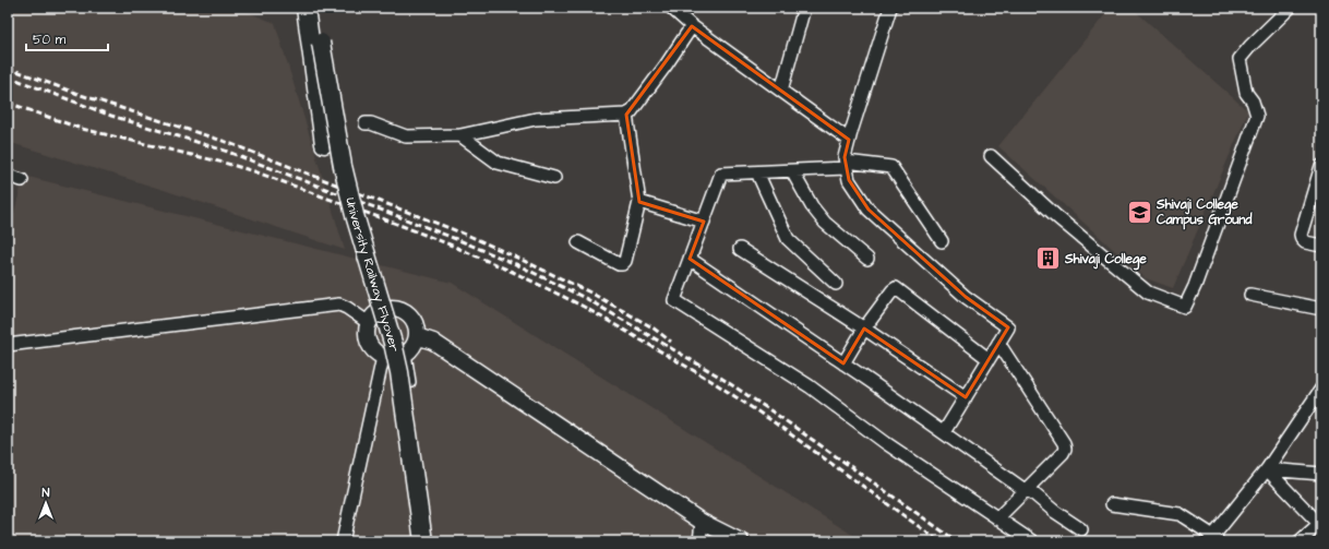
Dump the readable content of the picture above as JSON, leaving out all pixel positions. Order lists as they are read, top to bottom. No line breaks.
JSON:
{"streets":{"main road":["University Railway Flyover"]},"places":{"school or university":["Shivaji College Campus Ground"],"building":["Shivaji College"]},"scale_bar":"50 m","north":"top"}
